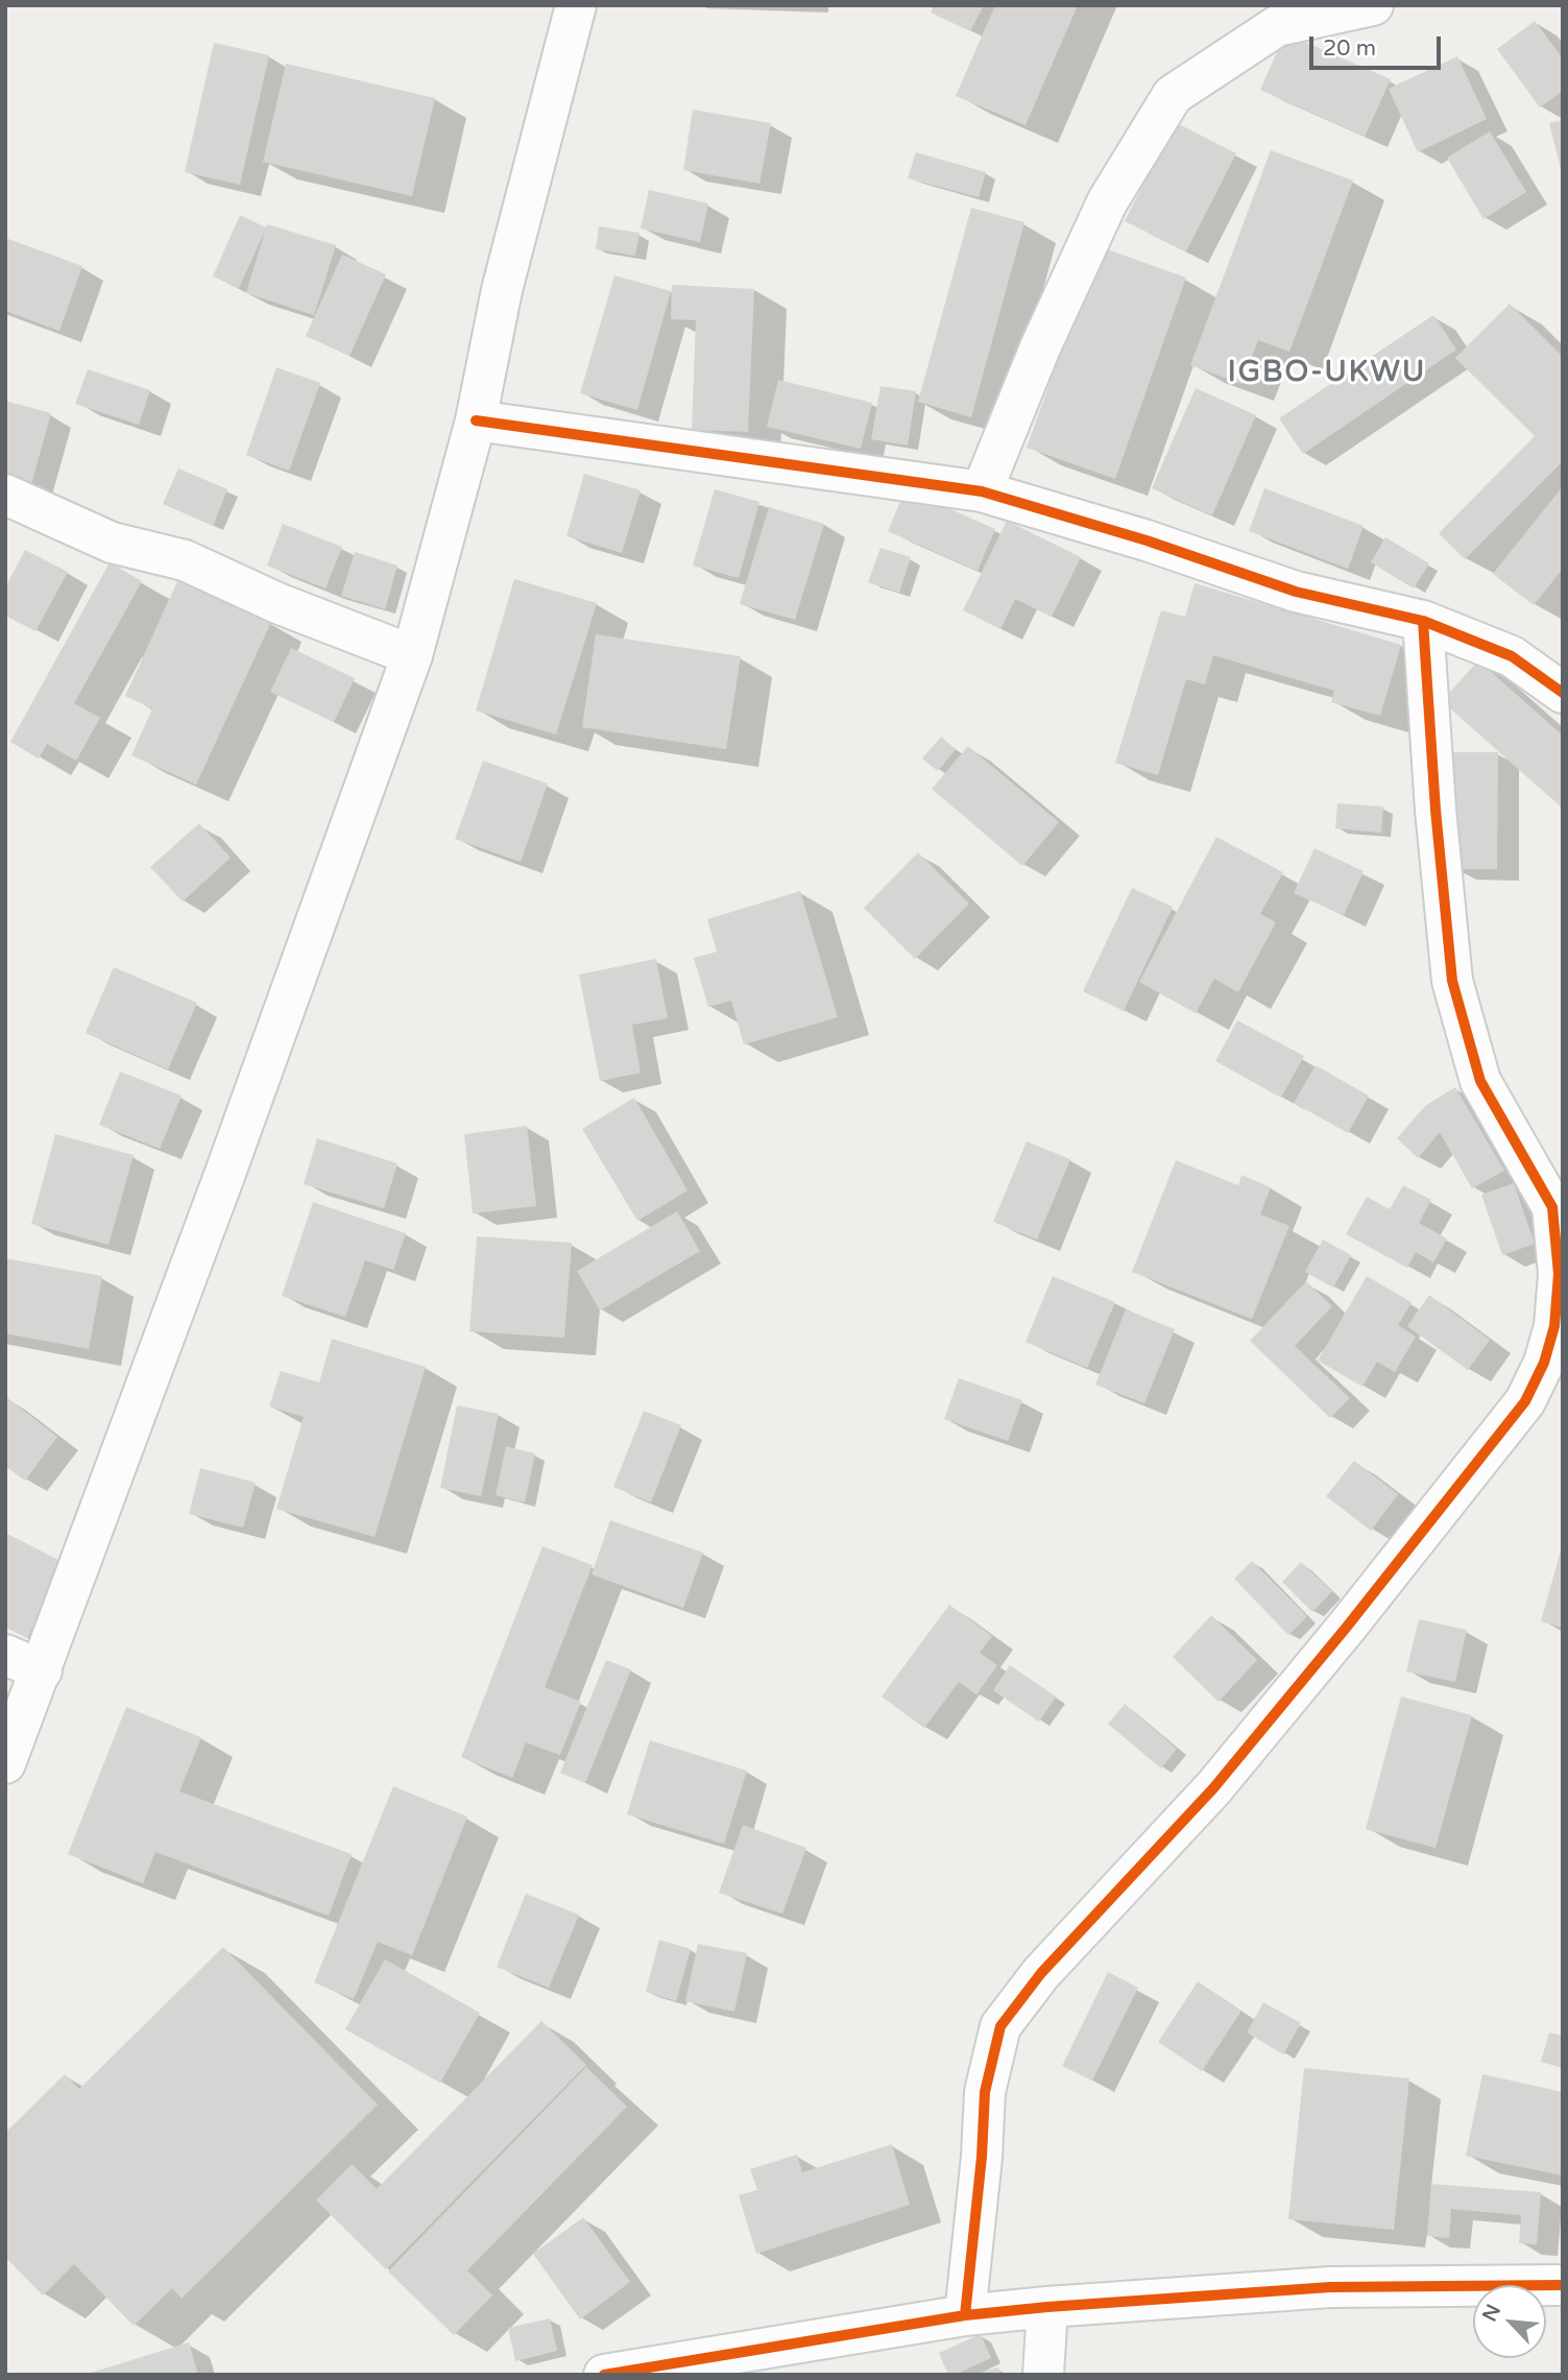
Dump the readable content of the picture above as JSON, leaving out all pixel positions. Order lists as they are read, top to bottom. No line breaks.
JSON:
{"districts":["IGBO-UKWU"],"scale_bar":"20 m","north":"top left"}
